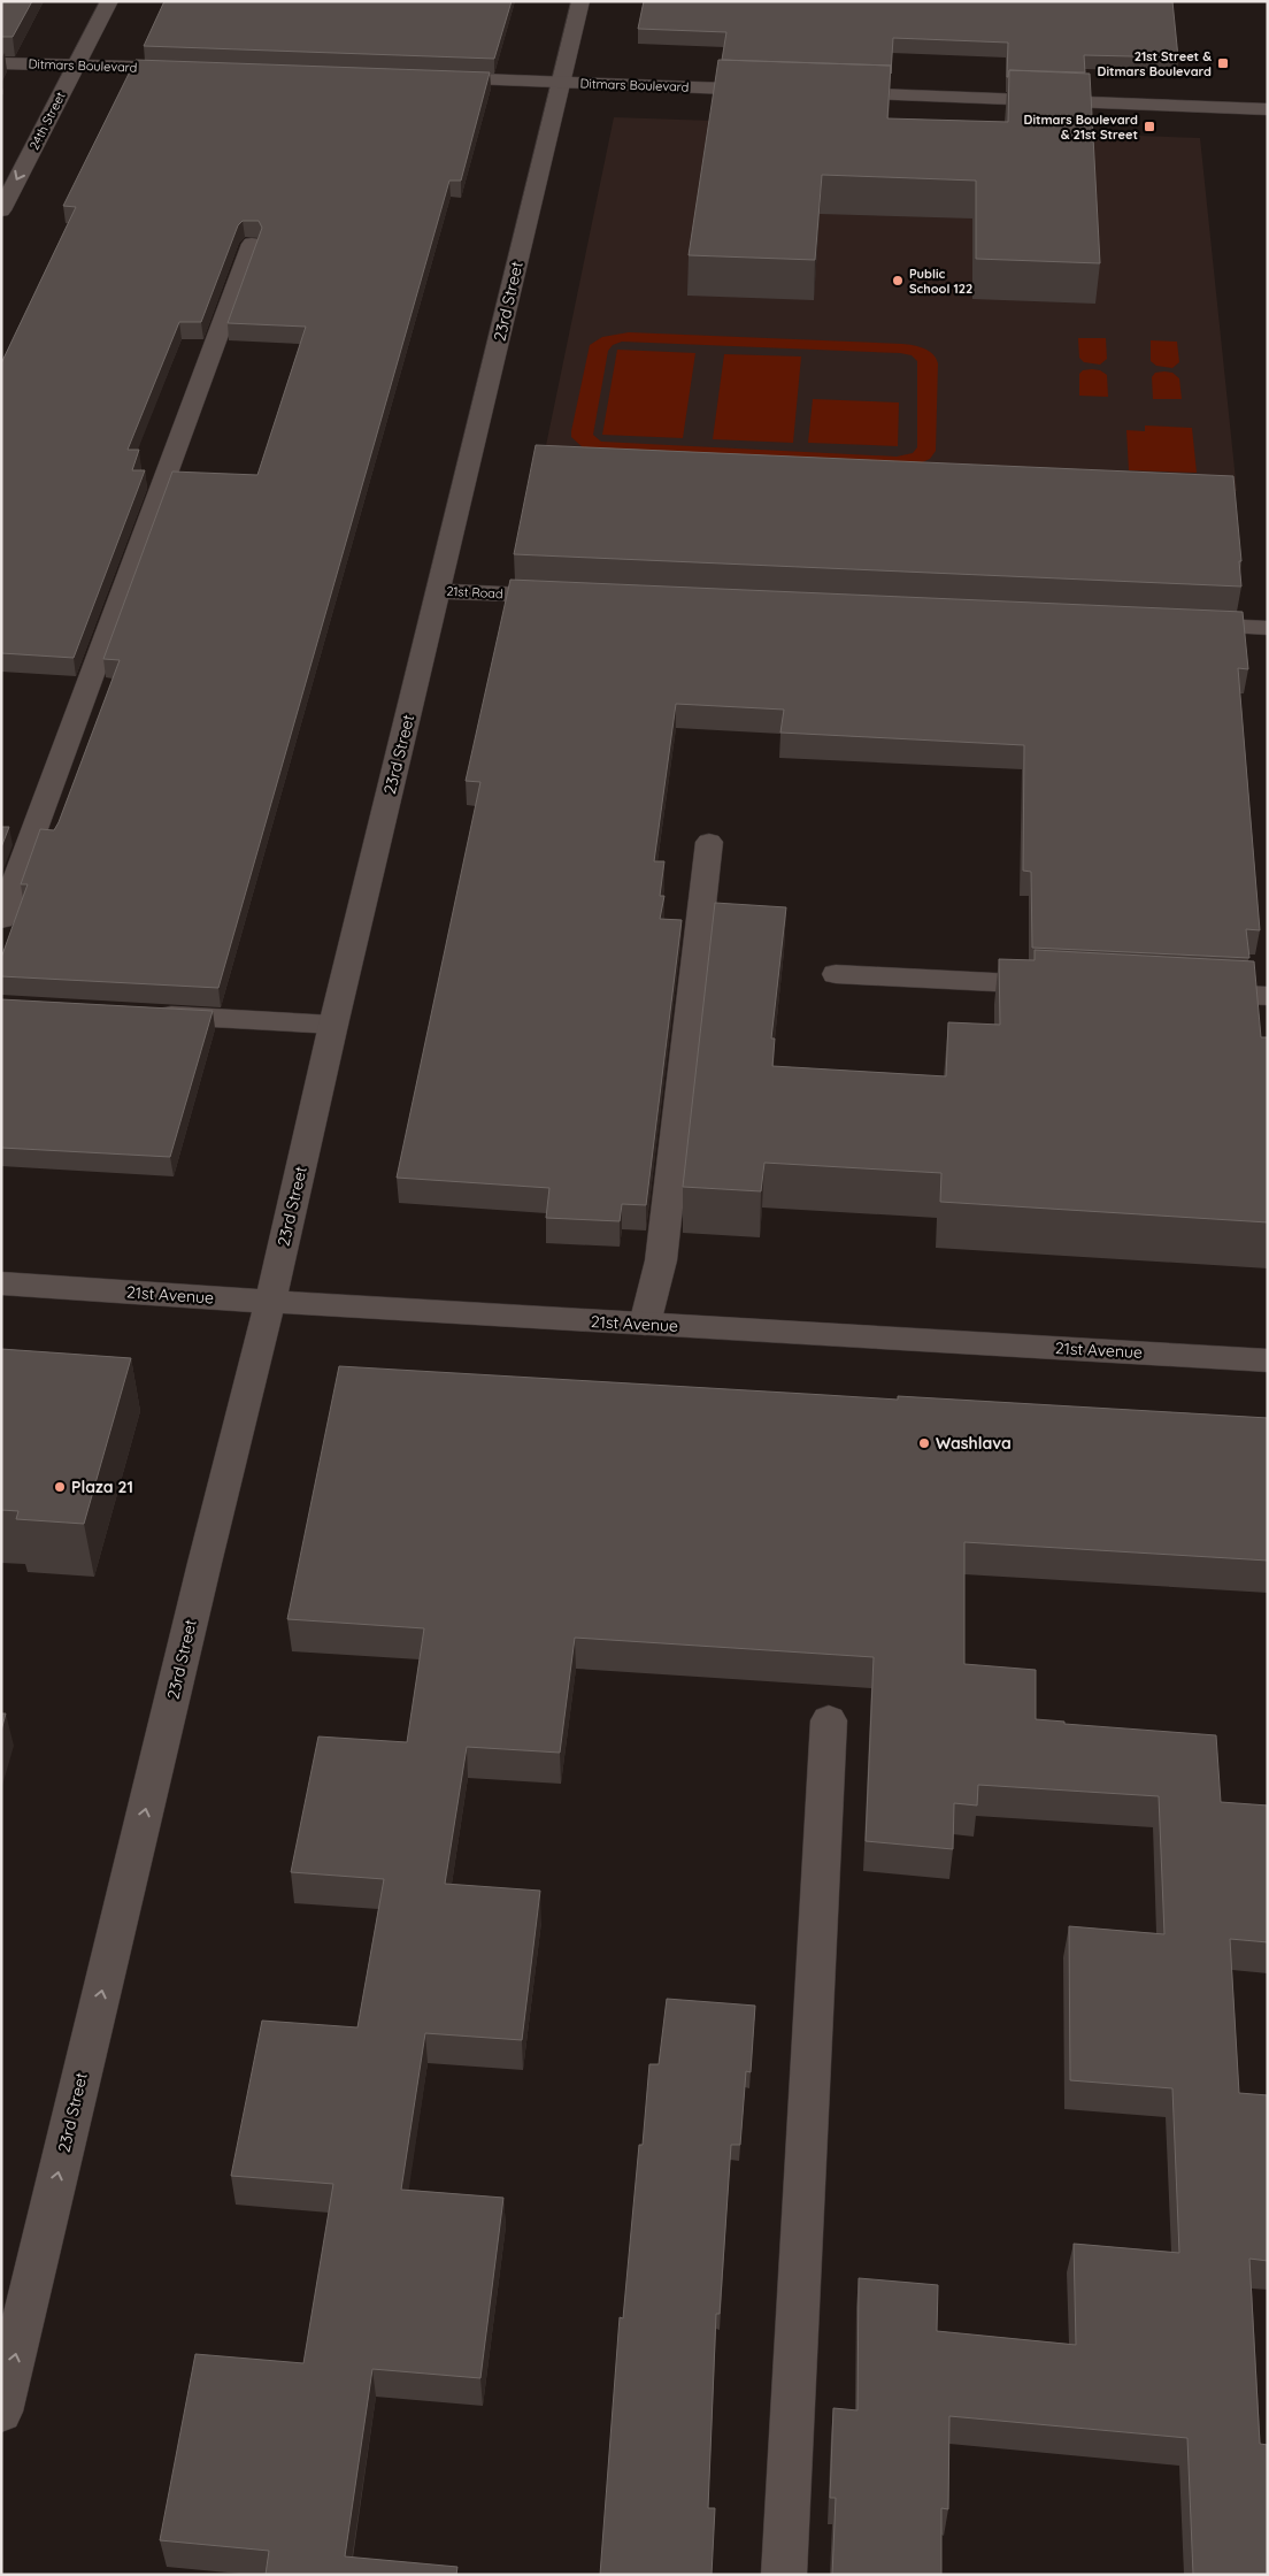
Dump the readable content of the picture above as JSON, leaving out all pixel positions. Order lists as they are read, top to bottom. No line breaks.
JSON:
{"streets":{"street":["Ditmars Boulevard","24th Street","23rd Street","21st Road","21st Avenue"]},"crossings":[["Ditmars Boulevard","24th Street"],["Ditmars Boulevard","23rd Street"],["23rd Street","21st Road"],["23rd Street","21st Avenue"]],"one_way":["23rd Street"],"places":{"transit":["21st Street & Ditmars Boulevard","Ditmars Boulevard & 21st Street"],"other":["Public School 122","Washlava","Plaza 21"]}}
